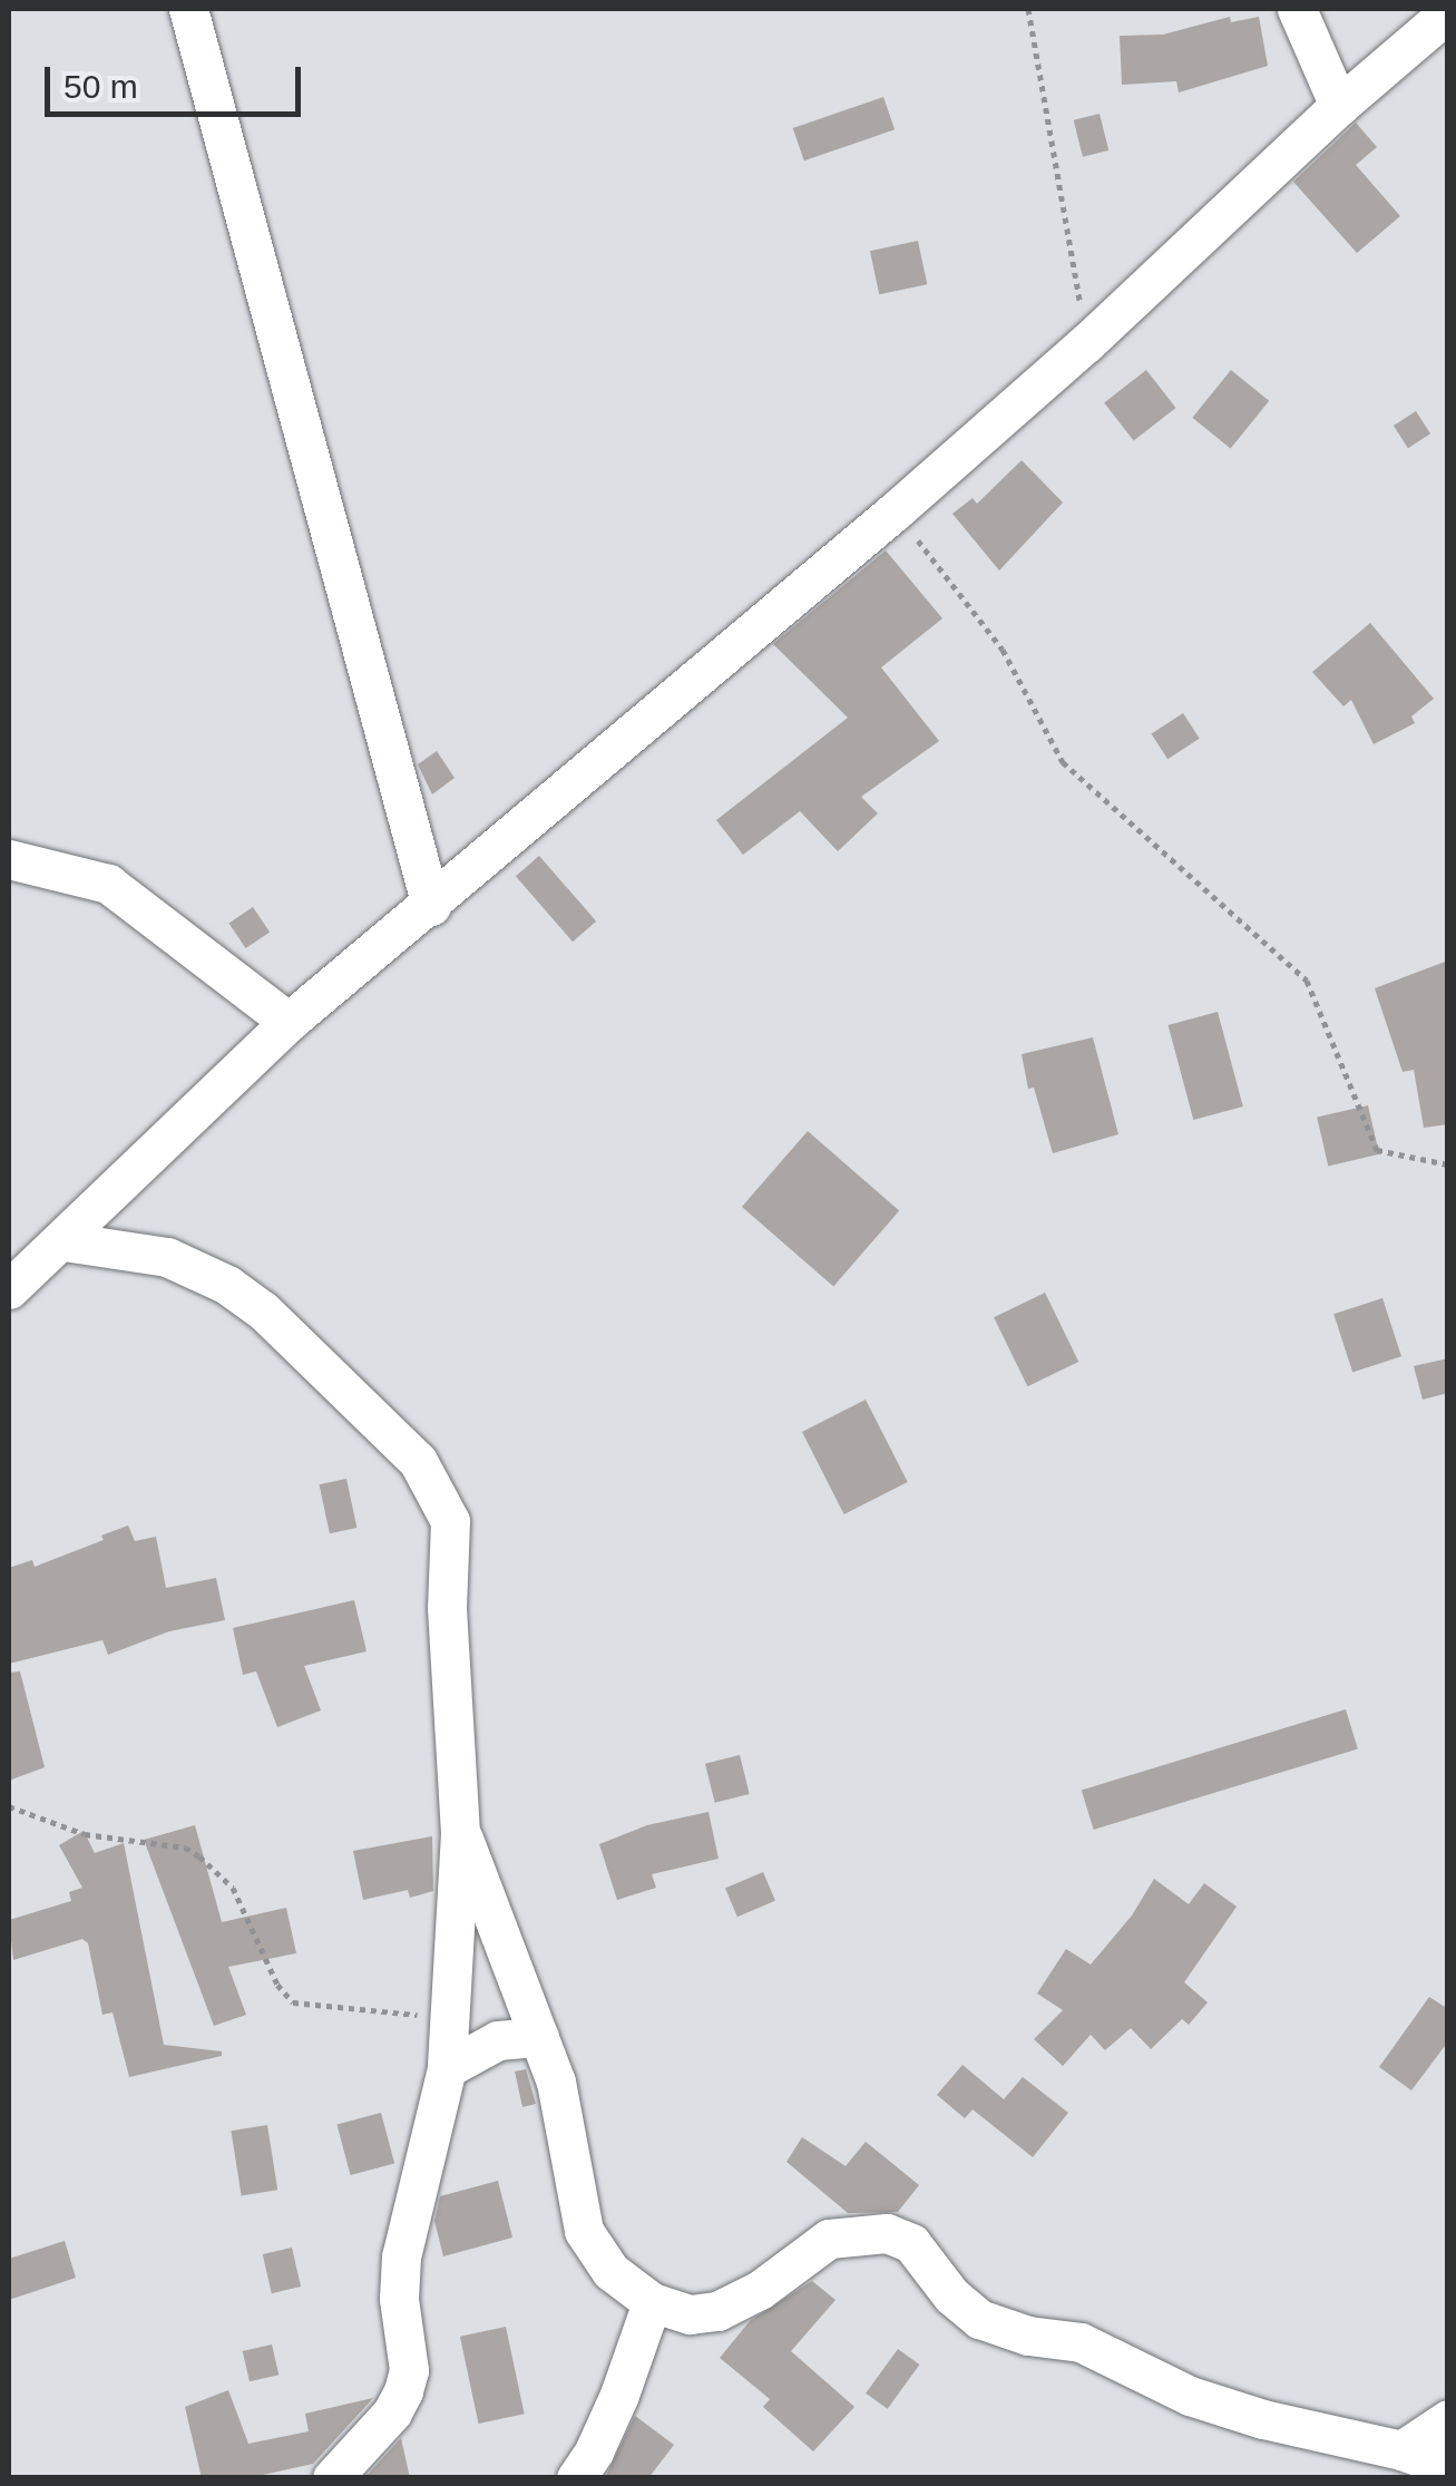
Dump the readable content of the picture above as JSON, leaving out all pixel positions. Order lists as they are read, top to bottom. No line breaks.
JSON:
{"scale_bar":"50 m"}
